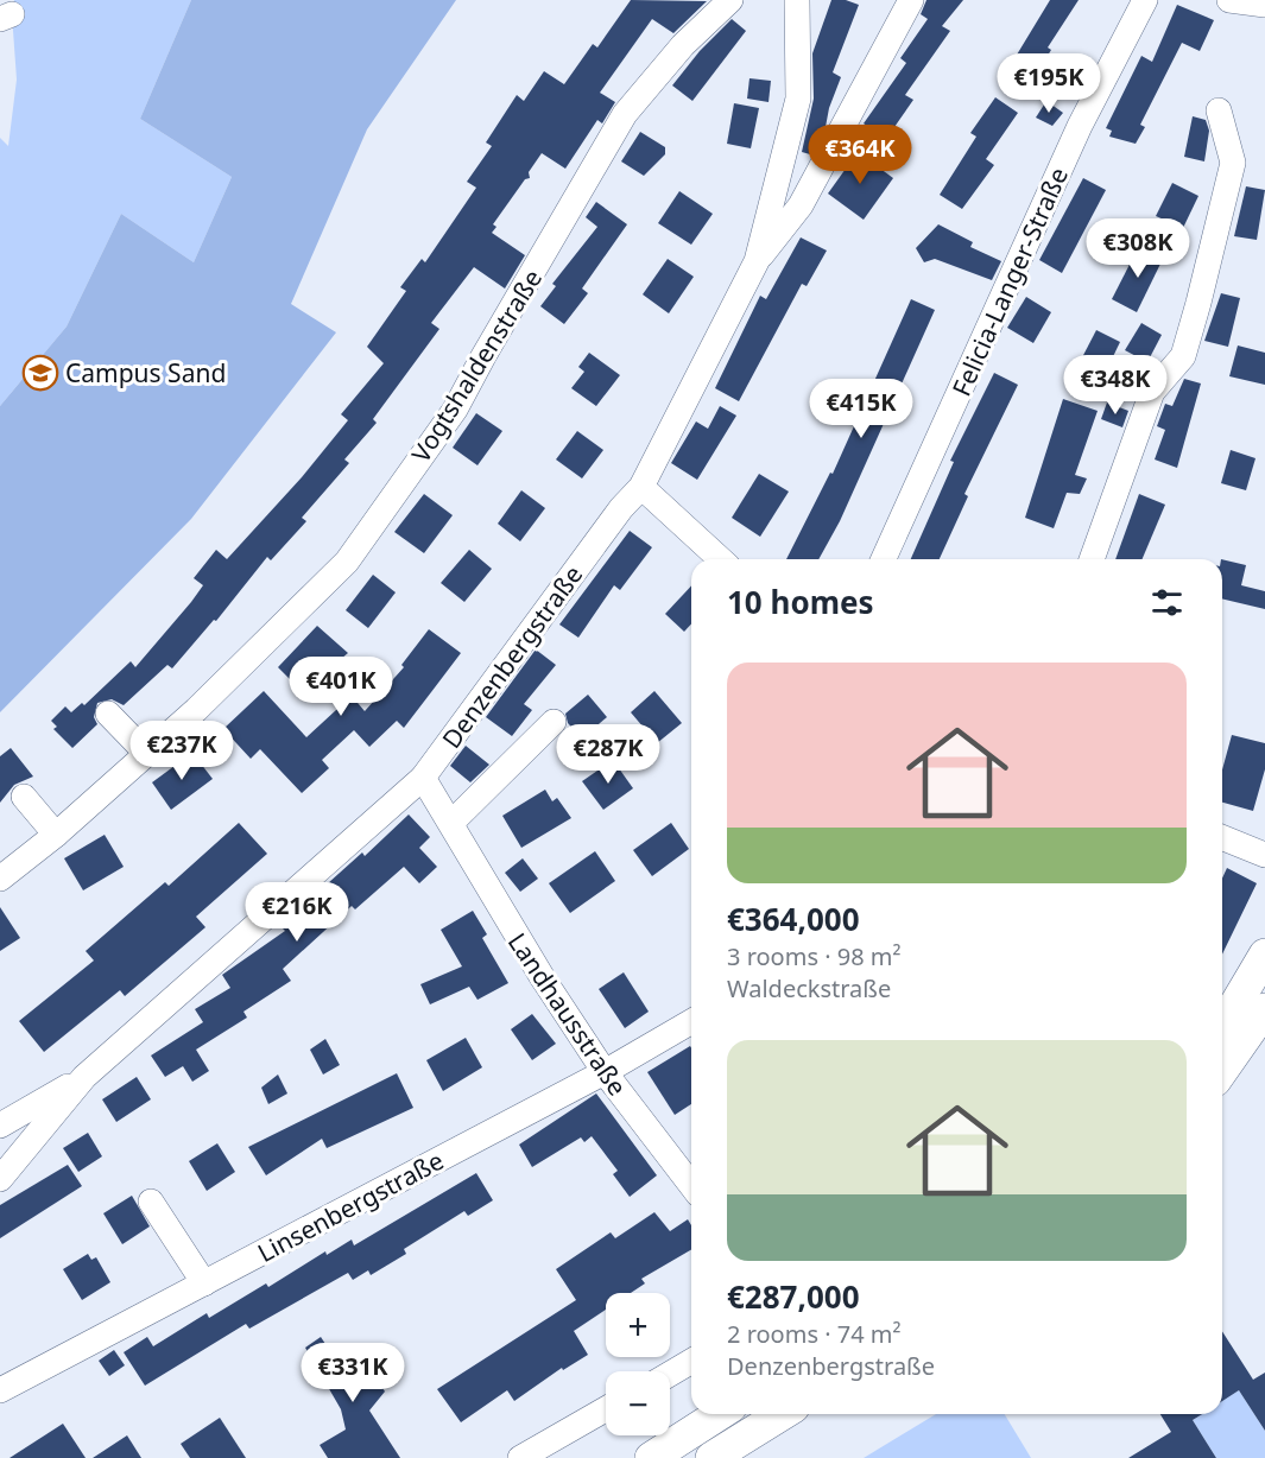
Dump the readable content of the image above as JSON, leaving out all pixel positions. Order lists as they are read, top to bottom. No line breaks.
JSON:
{"streets":{"street":["Felicia-Langer-Straße","Vogtshaldenstraße","Denzenbergstraße","Landhausstraße","Linsenbergstraße"]},"crossings":[["Denzenbergstraße","Landhausstraße"],["Landhausstraße","Linsenbergstraße"]],"places":{"school or university":["Campus Sand"]},"page":{"price":["€195K","€364K","€308K","€348K","€415K","€401K","€237K","€287K","€216K","€331K"],"heading":"10 homes","list":[{"name":"€364,000","note":"3 rooms · 98 m² · Waldeckstraße"},{"name":"€287,000","note":"2 rooms · 74 m² · Denzenbergstraße"}],"map_buttons":["+","−"]}}
